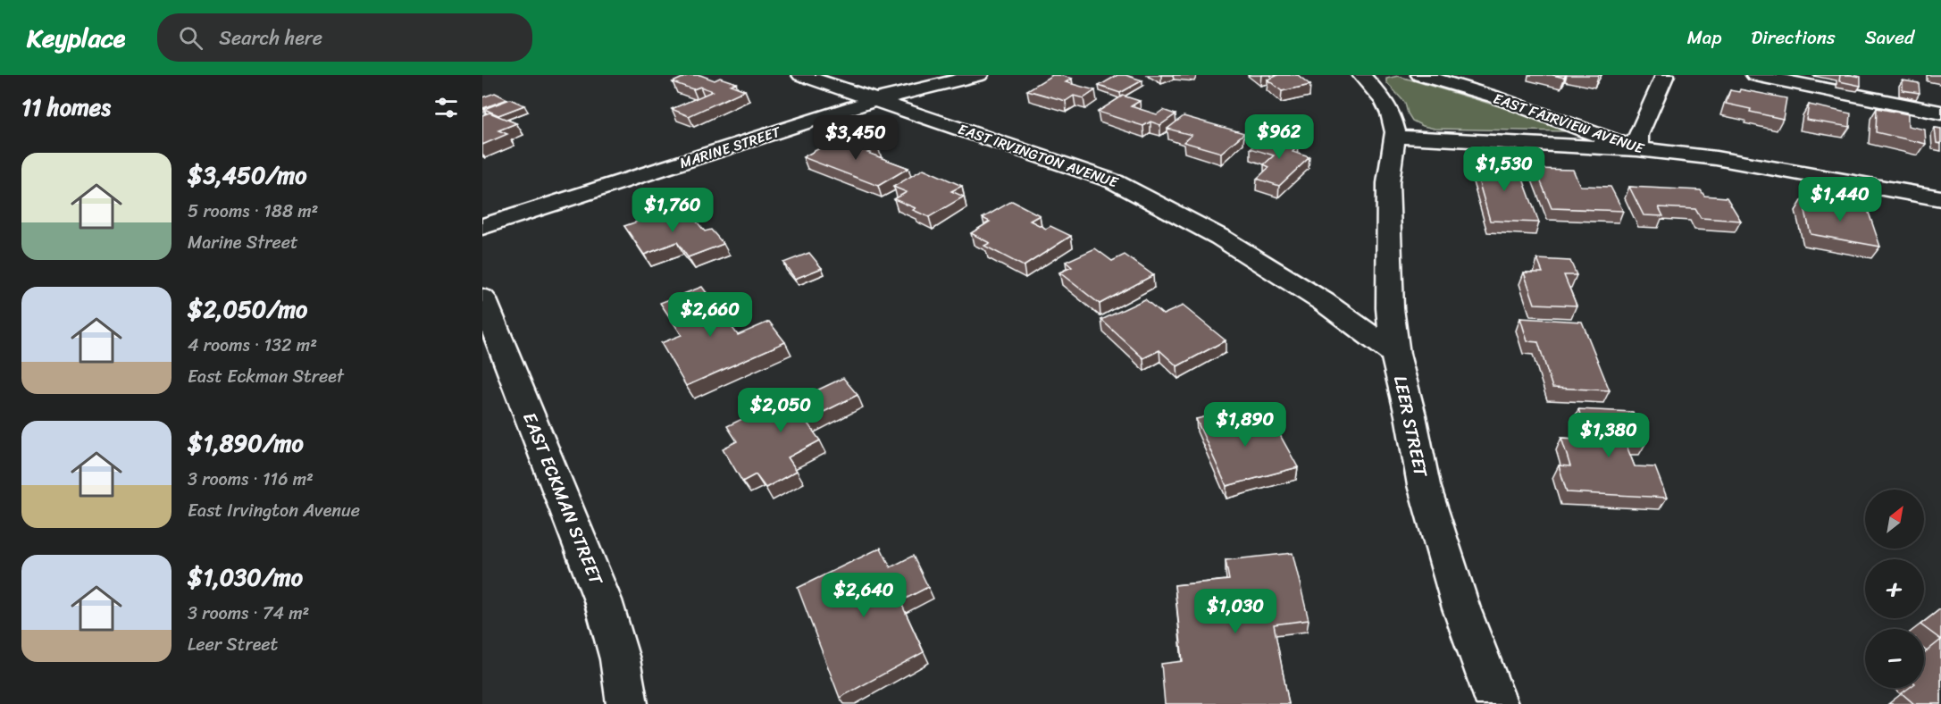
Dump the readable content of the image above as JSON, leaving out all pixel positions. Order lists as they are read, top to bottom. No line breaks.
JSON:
{"streets":{"street":["EAST FAIRVIEW AVENUE","MARINE STREET","EAST IRVINGTON AVENUE","LEER STREET","EAST ECKMAN STREET"]},"crossings":[["MARINE STREET","EAST IRVINGTON AVENUE"],["EAST IRVINGTON AVENUE","LEER STREET"]],"north":"top right","page":{"header":"Keyplace","search":"Search here","nav":["Map","Directions","Saved"],"heading":"11 homes","price":["$962","$3,450","$1,530","$1,440","$1,760","$2,660","$2,050","$1,890","$1,380","$2,640","$1,030"],"list":[{"name":"$3,450/mo","note":"5 rooms · 188 m² · Marine Street"},{"name":"$2,050/mo","note":"4 rooms · 132 m² · East Eckman Street"},{"name":"$1,890/mo","note":"3 rooms · 116 m² · East Irvington Avenue"},{"name":"$1,030/mo","note":"3 rooms · 74 m² · Leer Street"}],"map_buttons":["+","−"]}}
